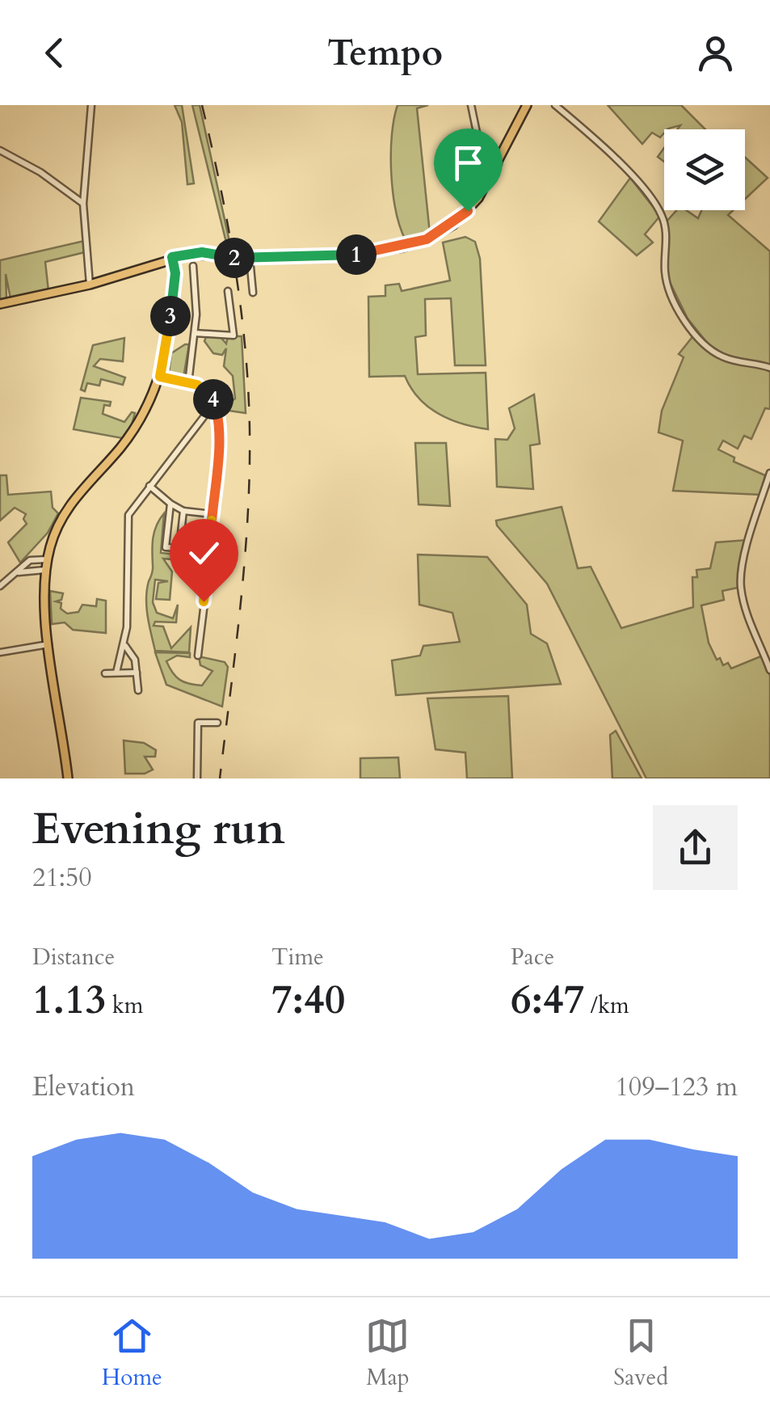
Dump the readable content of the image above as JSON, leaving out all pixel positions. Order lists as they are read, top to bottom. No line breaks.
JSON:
{"page":{"header":"Tempo","pins":["1","2","3","4"],"heading":["Evening run","21:50"],"stats":[["Distance","1.13 km"],["Time","7:40"],["Pace","6:47 /km"]],"chart":["Elevation","109–123 m"],"tabs":["Home","Map","Saved"]}}
